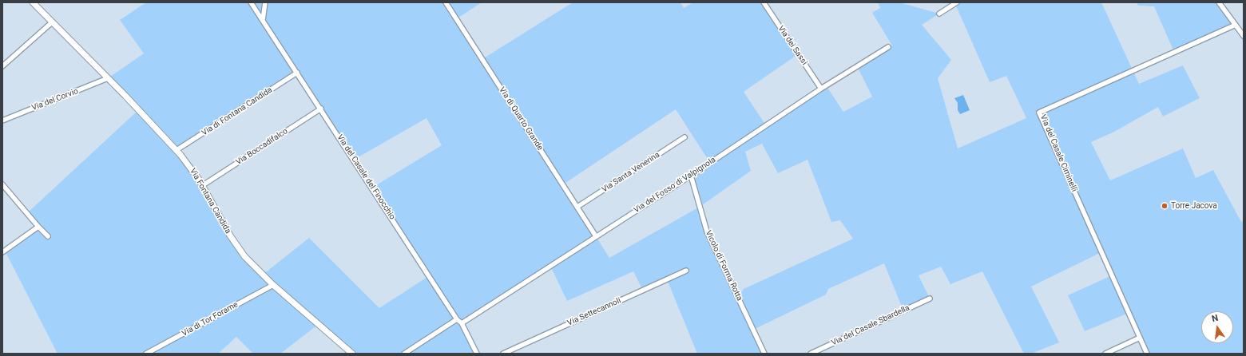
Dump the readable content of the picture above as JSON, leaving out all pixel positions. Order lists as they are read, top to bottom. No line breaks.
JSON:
{"streets":{"main road":["Via Fontana Candida"],"street":["Via dei Sassi","Via del Corvio","Via di Fontana Candida","Via di Quarto Grande","Via Boccadifalco","Via del Casale Ciminelli","Via Santa Venerina","Via del Casale del Finocchio","Via del Fosso di Valpignola","Vicolo di Forma Rotta","Via Settecannoli","Via di Tor Forame","Via del Casale Sbardella"]},"crossings":[["Via dei Sassi","Via del Fosso di Valpignola"],["Via del Corvio","Via Fontana Candida"],["Via di Fontana Candida","Via del Casale del Finocchio"],["Via di Fontana Candida","Via Fontana Candida"],["Via di Quarto Grande","Via Santa Venerina"],["Via di Quarto Grande","Via del Fosso di Valpignola"],["Via Boccadifalco","Via del Casale del Finocchio"],["Via Boccadifalco","Via Fontana Candida"],["Via del Casale del Finocchio","Via del Fosso di Valpignola"],["Via del Fosso di Valpignola","Vicolo di Forma Rotta"],["Via Fontana Candida","Via di Tor Forame"]],"places":["Torre Jacova"],"north":"top"}
